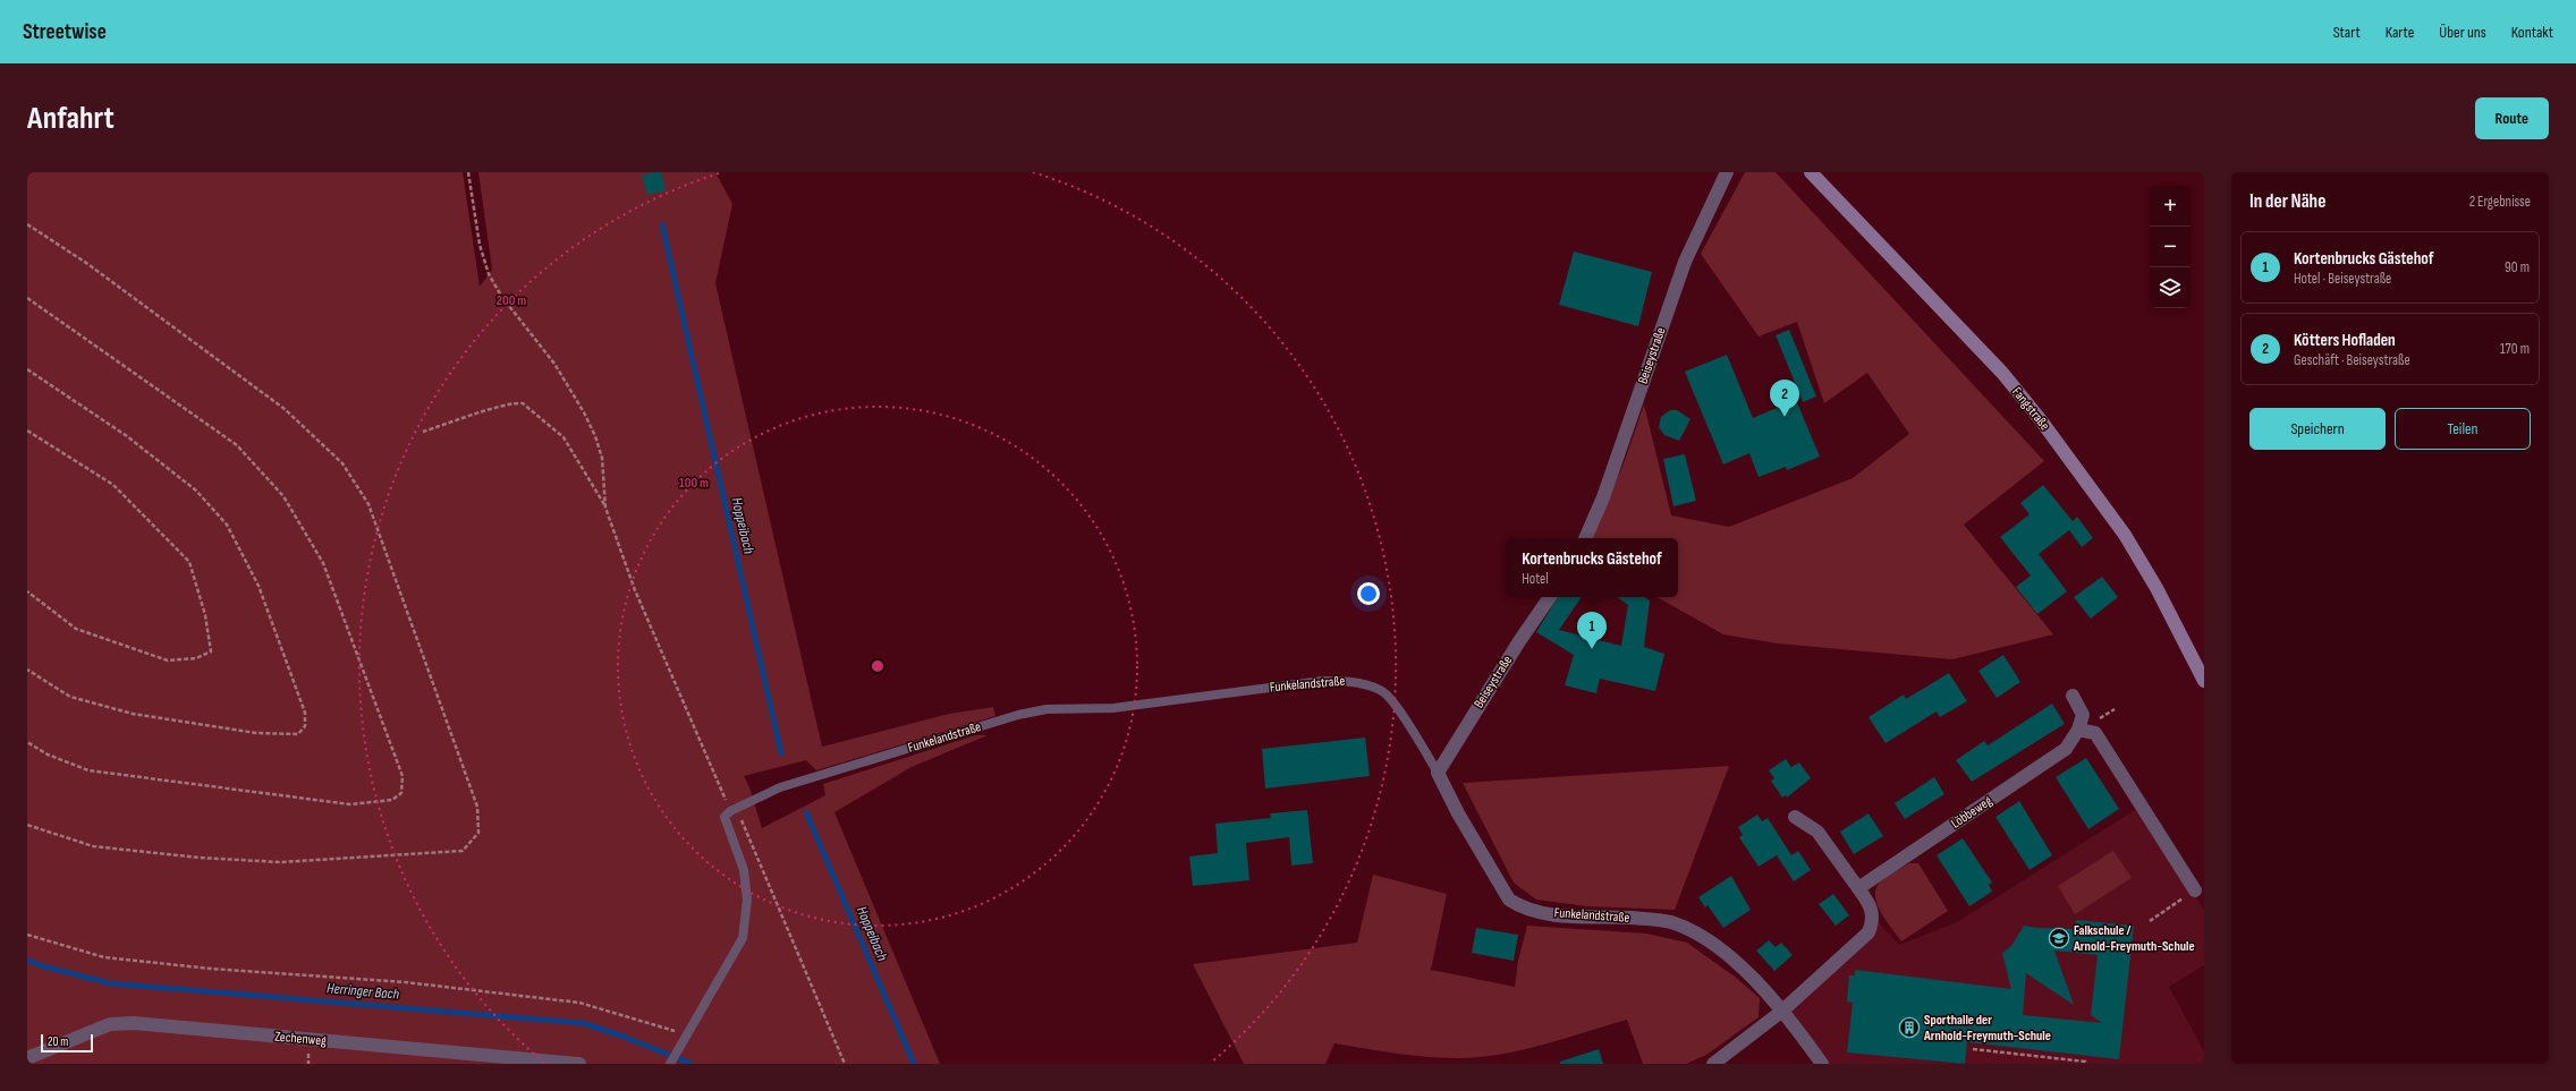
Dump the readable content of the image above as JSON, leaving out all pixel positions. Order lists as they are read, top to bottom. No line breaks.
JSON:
{"streets":{"main road":["Fangstraße"],"street":["Beiseystraße","Funkelandstraße","Löbbeweg","Zechenweg"]},"crossings":[["Beiseystraße","Funkelandstraße"]],"water":["Hoppeibach","Herringer Bach"],"places":{"school or university":["Falkschule / Arnold-Freymuth-Schule"],"building":["Sporthalle der Arnhold-Freymuth-Schule"]},"scale_bar":"20 m","page":{"header":"Streetwise","nav":["Start","Karte","Über uns","Kontakt"],"buttons":["Route",["Speichern","Teilen"]],"title":"Anfahrt","heading":["In der Nähe","2 Ergebnisse"],"map_buttons":["+","−"],"list":[{"mark":"1","name":"Kortenbrucks Gästehof","note":"Hotel · Beiseystraße","value":"90 m"},{"mark":"2","name":"Kötters Hofladen","note":"Geschäft · Beiseystraße","value":"170 m"}],"pins":["2","1"],"popup":["Kortenbrucks Gästehof","Hotel"],"scale":"20 m"},"rings":["200 m","100 m"]}
